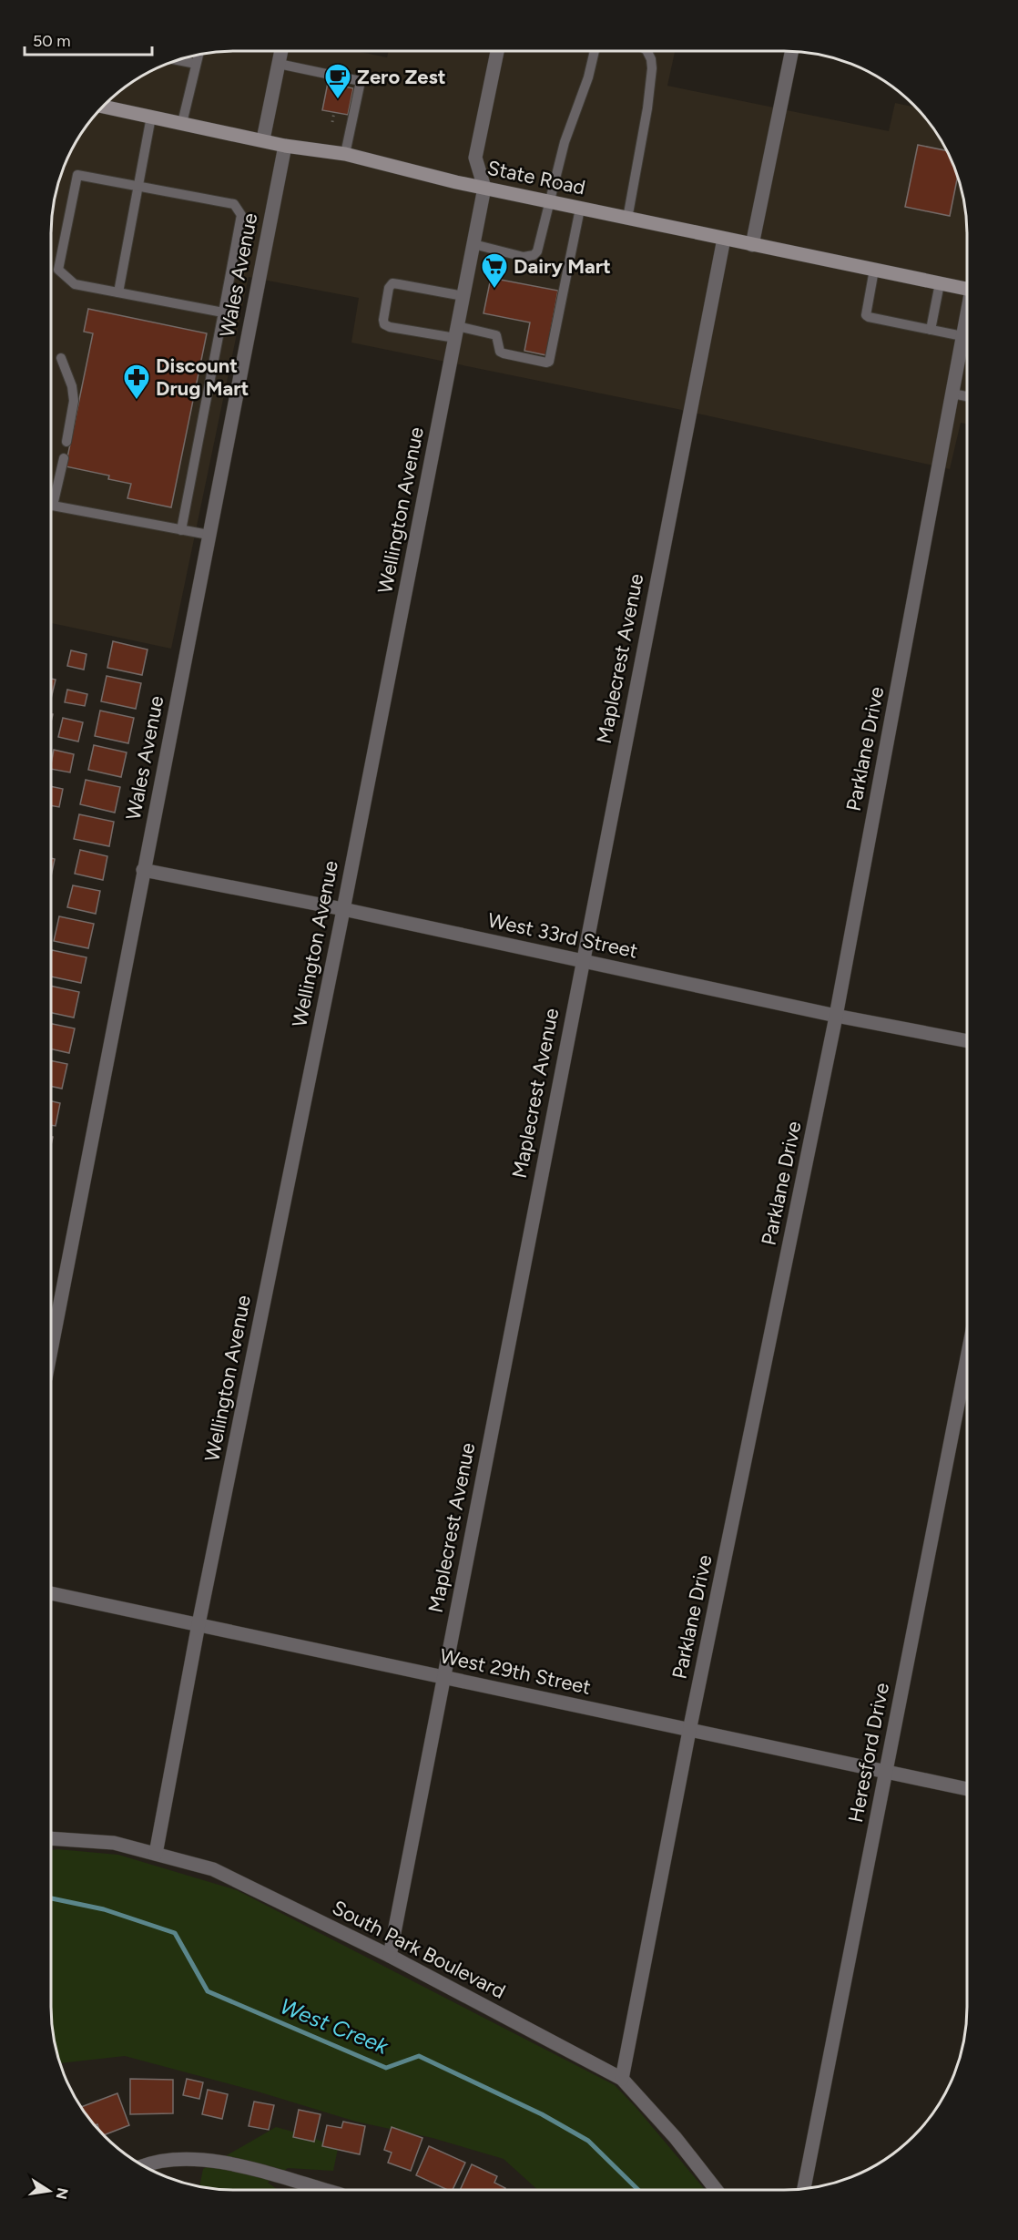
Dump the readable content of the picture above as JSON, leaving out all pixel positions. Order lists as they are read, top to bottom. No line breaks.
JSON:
{"streets":{"main road":["State Road"],"street":["Wales Avenue","Wellington Avenue","Maplecrest Avenue","Parklane Drive","West 33rd Street","West 29th Street","Heresford Drive","South Park Boulevard"]},"crossings":[["State Road","Wales Avenue"],["State Road","Wellington Avenue"],["State Road","Maplecrest Avenue"],["Wales Avenue","West 33rd Street"],["Wellington Avenue","West 33rd Street"],["Wellington Avenue","West 29th Street"],["Wellington Avenue","South Park Boulevard"],["Maplecrest Avenue","West 33rd Street"],["Maplecrest Avenue","West 29th Street"],["Maplecrest Avenue","South Park Boulevard"],["Parklane Drive","West 33rd Street"],["Parklane Drive","West 29th Street"],["Parklane Drive","South Park Boulevard"],["West 29th Street","Heresford Drive"]],"water":["West Creek"],"places":{"cafe":["Zero Zest"],"supermarket":["Dairy Mart"],"pharmacy":["Discount Drug Mart"]},"scale_bar":"50 m","north":"right"}
